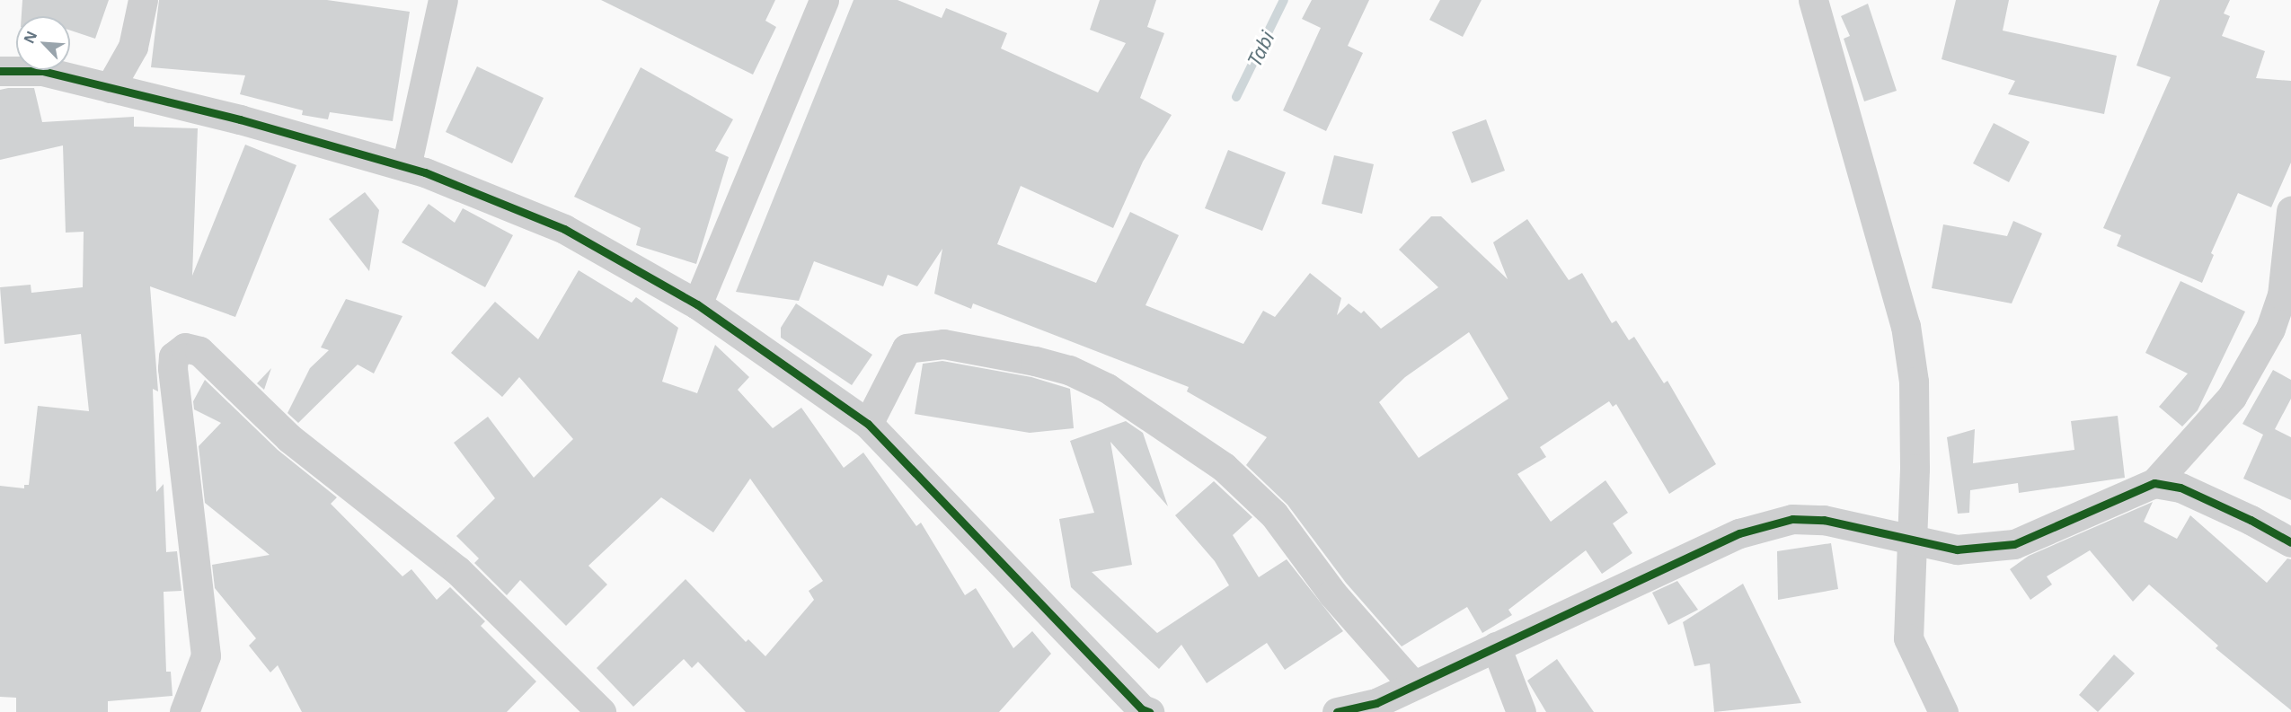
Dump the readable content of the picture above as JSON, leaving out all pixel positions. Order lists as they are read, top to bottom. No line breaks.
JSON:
{"water":["Tabi"],"north":"top left"}
